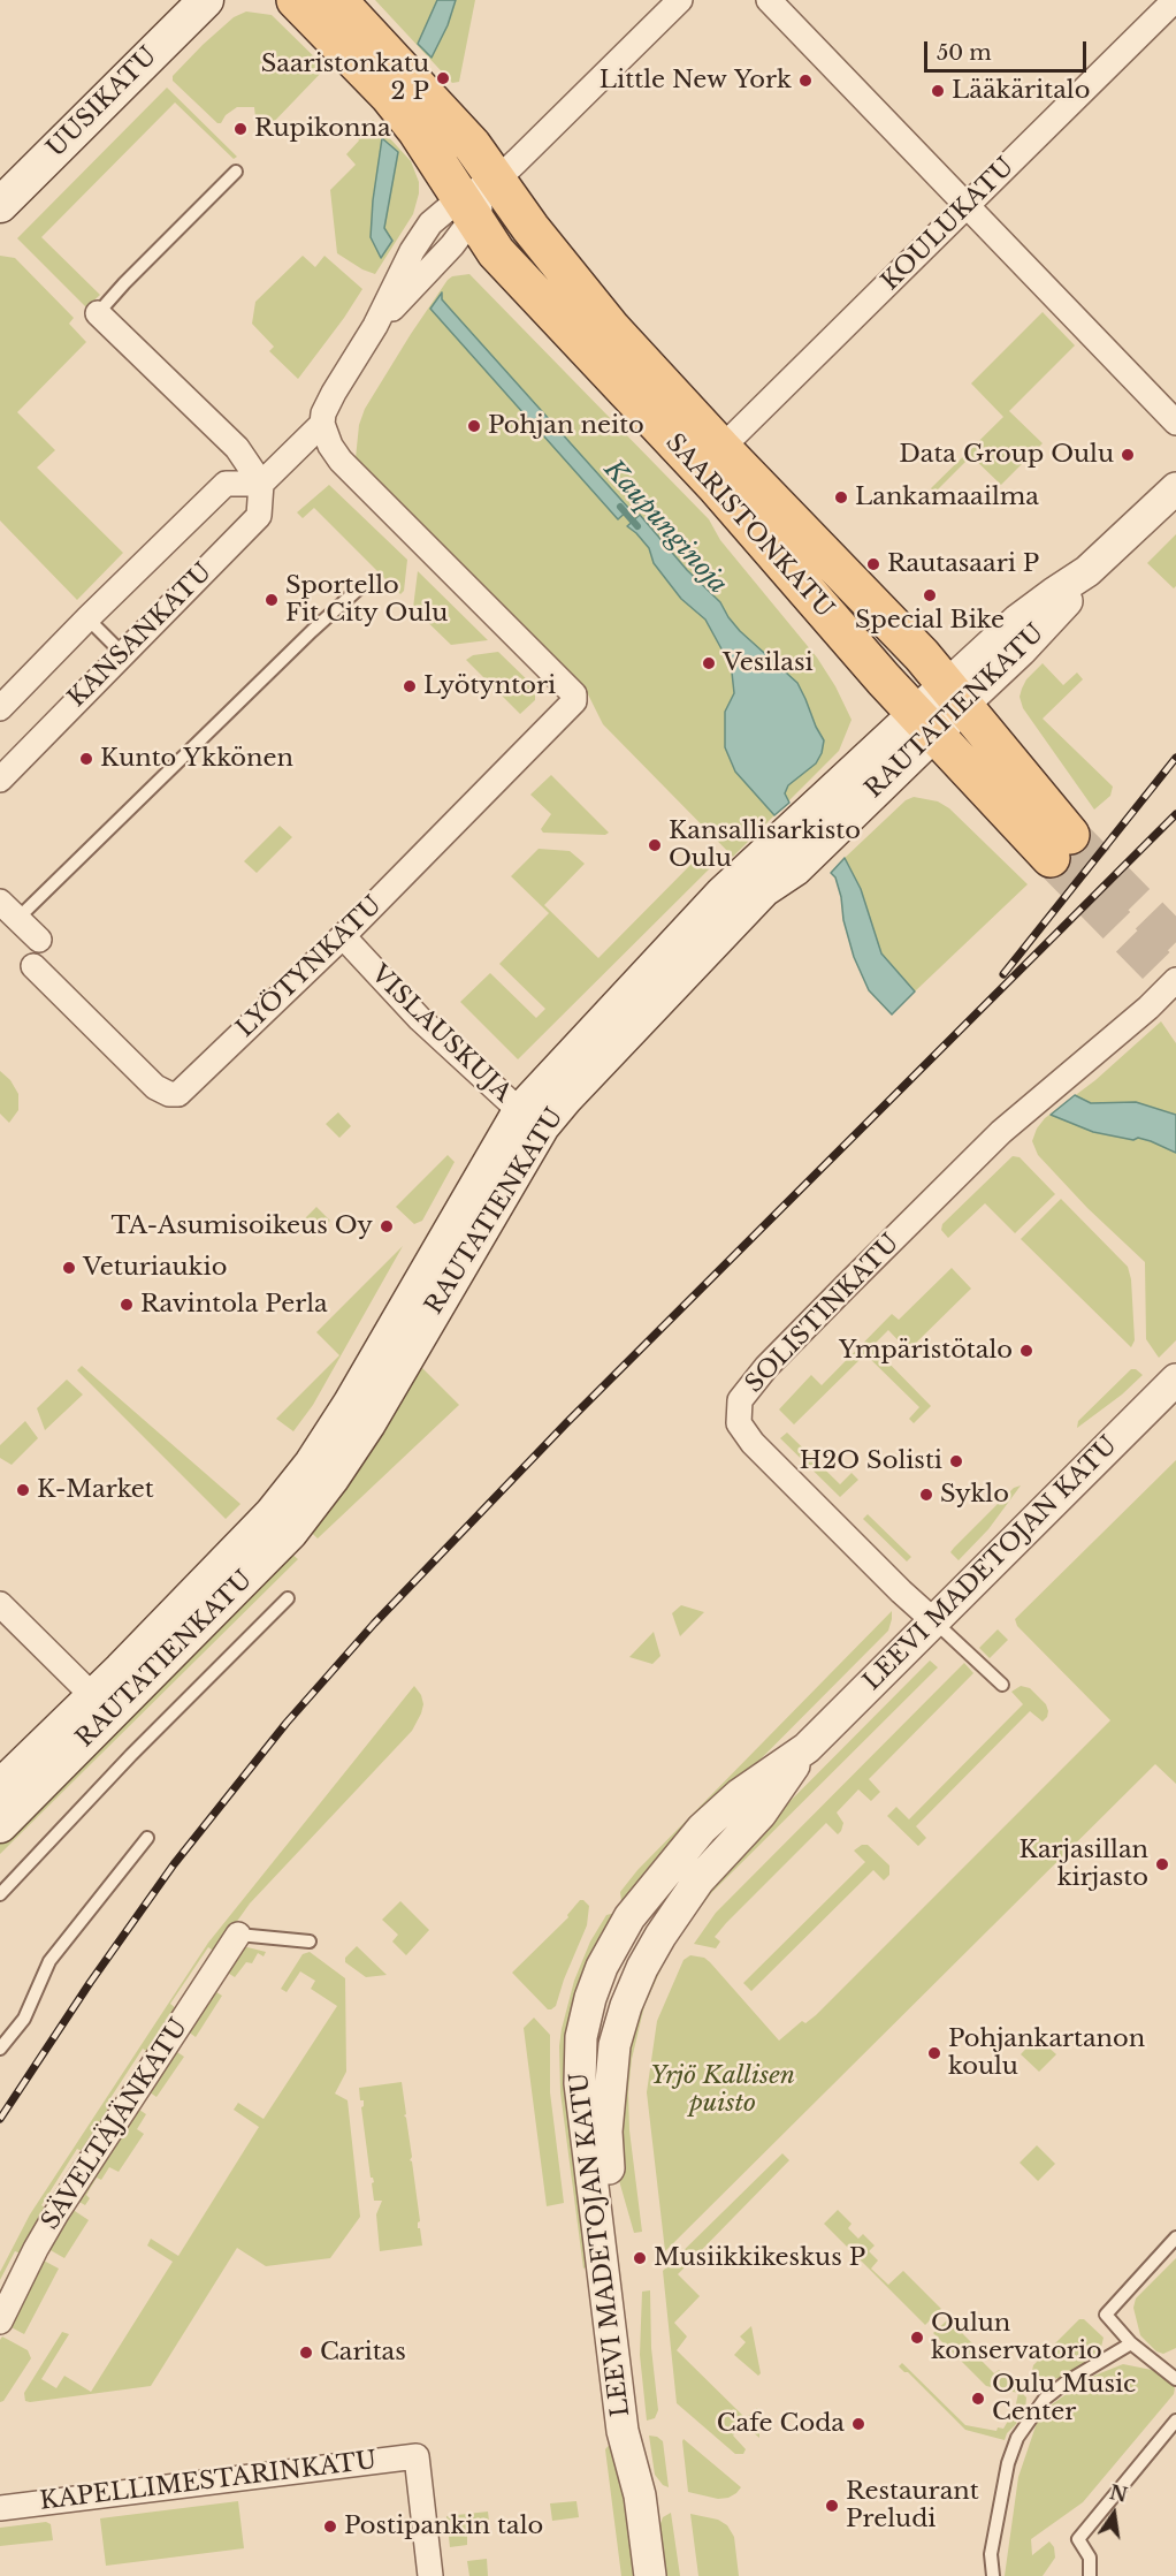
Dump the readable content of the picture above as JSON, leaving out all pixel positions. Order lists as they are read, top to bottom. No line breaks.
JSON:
{"streets":{"main road":["UUSIKATU","SAARISTONKATU","RAUTATIENKATU"],"street":["KOULUKATU","KANSANKATU","LYÖTYNKATU","VISLAUSKUJA","SOLISTINKATU","LEEVI MADETOJAN KATU","SÄVELTÄJÄNKATU","KAPELLIMESTARINKATU"]},"crossings":[["KOULUKATU","SAARISTONKATU"],["SAARISTONKATU","RAUTATIENKATU"],["RAUTATIENKATU","VISLAUSKUJA"],["LYÖTYNKATU","VISLAUSKUJA"],["SOLISTINKATU","LEEVI MADETOJAN KATU"]],"water":["Kaupunginoja"],"parks":["Yrjö Kallisen puisto"],"places":["Saaristonkatu 2 P","Little New York","Lääkäritalo","Rupikonna","Pohjan neito","Data Group Oulu","Lankamaailma","Rautasaari P","Special Bike","Sportello Fit City Oulu","Vesilasi","Lyötyntori","Kunto Ykkönen","Kansallisarkisto Oulu","TA-Asumisoikeus Oy","Veturiaukio","Ravintola Perla","Ympäristötalo","H2O Solisti","K-Market","Syklo","Karjasillan kirjasto","Pohjankartanon koulu","Musiikkikeskus P","Oulun konservatorio","Caritas","Oulu Music Center","Cafe Coda","Restaurant Preludi","Postipankin talo"],"scale_bar":"50 m","north":"top"}
